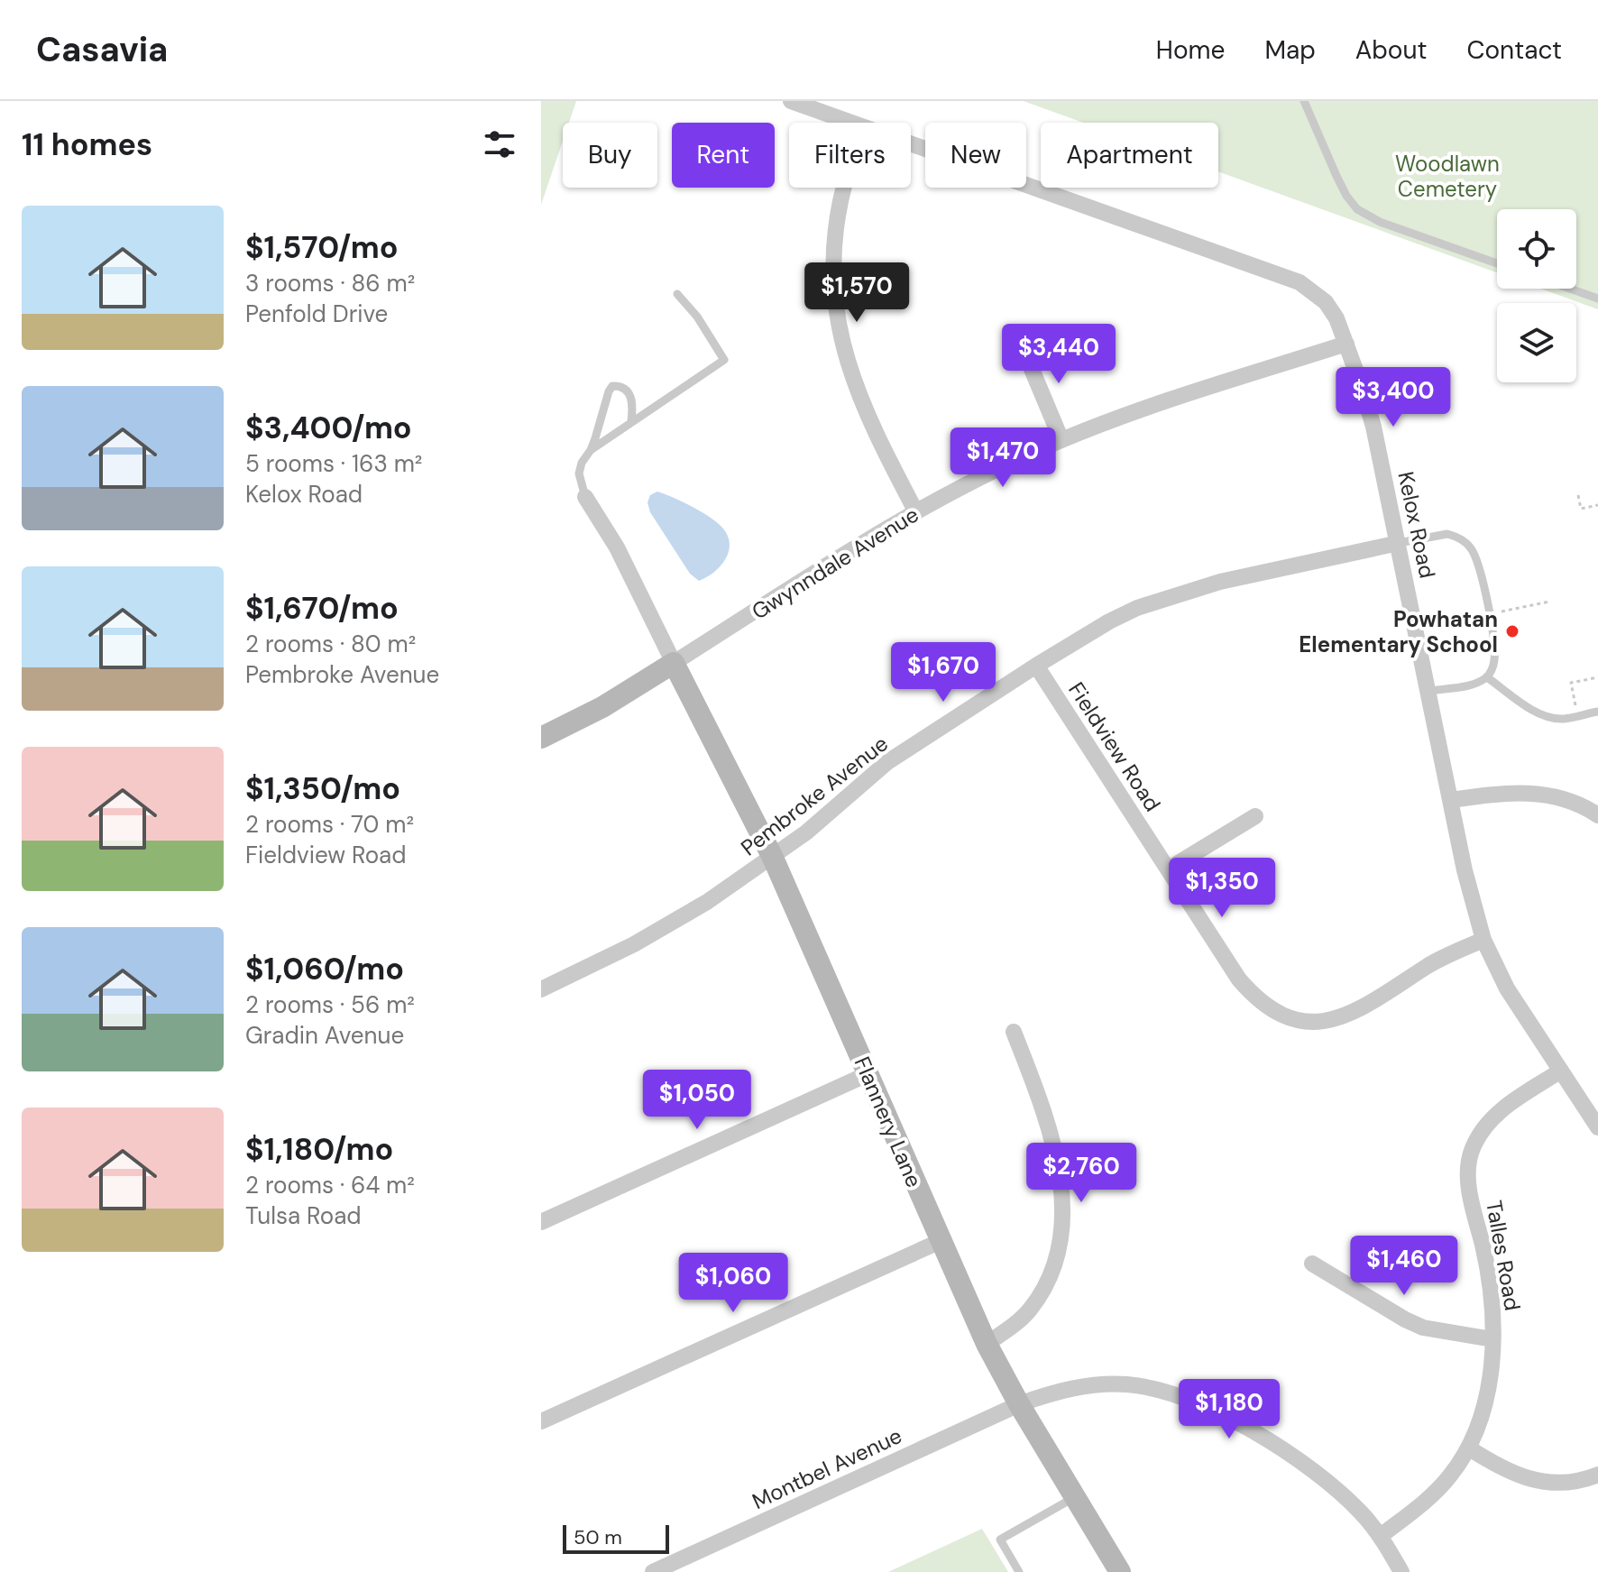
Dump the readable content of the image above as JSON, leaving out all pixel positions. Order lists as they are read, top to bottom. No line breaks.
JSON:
{"streets":{"street":["Kelox Road","Gwynndale Avenue","Fieldview Road","Pembroke Avenue","Flannery Lane","Talles Road","Montbel Avenue"]},"crossings":[["Kelox Road","Gwynndale Avenue"],["Kelox Road","Fieldview Road"],["Kelox Road","Pembroke Avenue"],["Kelox Road","Talles Road"],["Gwynndale Avenue","Flannery Lane"],["Fieldview Road","Pembroke Avenue"],["Pembroke Avenue","Flannery Lane"],["Flannery Lane","Montbel Avenue"],["Talles Road","Montbel Avenue"]],"parks":["Woodlawn Cemetery"],"places":["Powhatan Elementary School"],"scale_bar":"50 m","page":{"header":"Casavia","nav":["Home","Map","About","Contact"],"heading":"11 homes","chip":["Buy","Rent","Filters","New","Apartment"],"list":[{"name":"$1,570/mo","note":"3 rooms · 86 m² · Penfold Drive"},{"name":"$3,400/mo","note":"5 rooms · 163 m² · Kelox Road"},{"name":"$1,670/mo","note":"2 rooms · 80 m² · Pembroke Avenue"},{"name":"$1,350/mo","note":"2 rooms · 70 m² · Fieldview Road"},{"name":"$1,060/mo","note":"2 rooms · 56 m² · Gradin Avenue"},{"name":"$1,180/mo","note":"2 rooms · 64 m² · Tulsa Road"}],"price":["$1,570","$3,440","$3,400","$1,470","$1,670","$1,350","$1,050","$2,760","$1,460","$1,060","$1,180"],"scale":"50 m"}}
